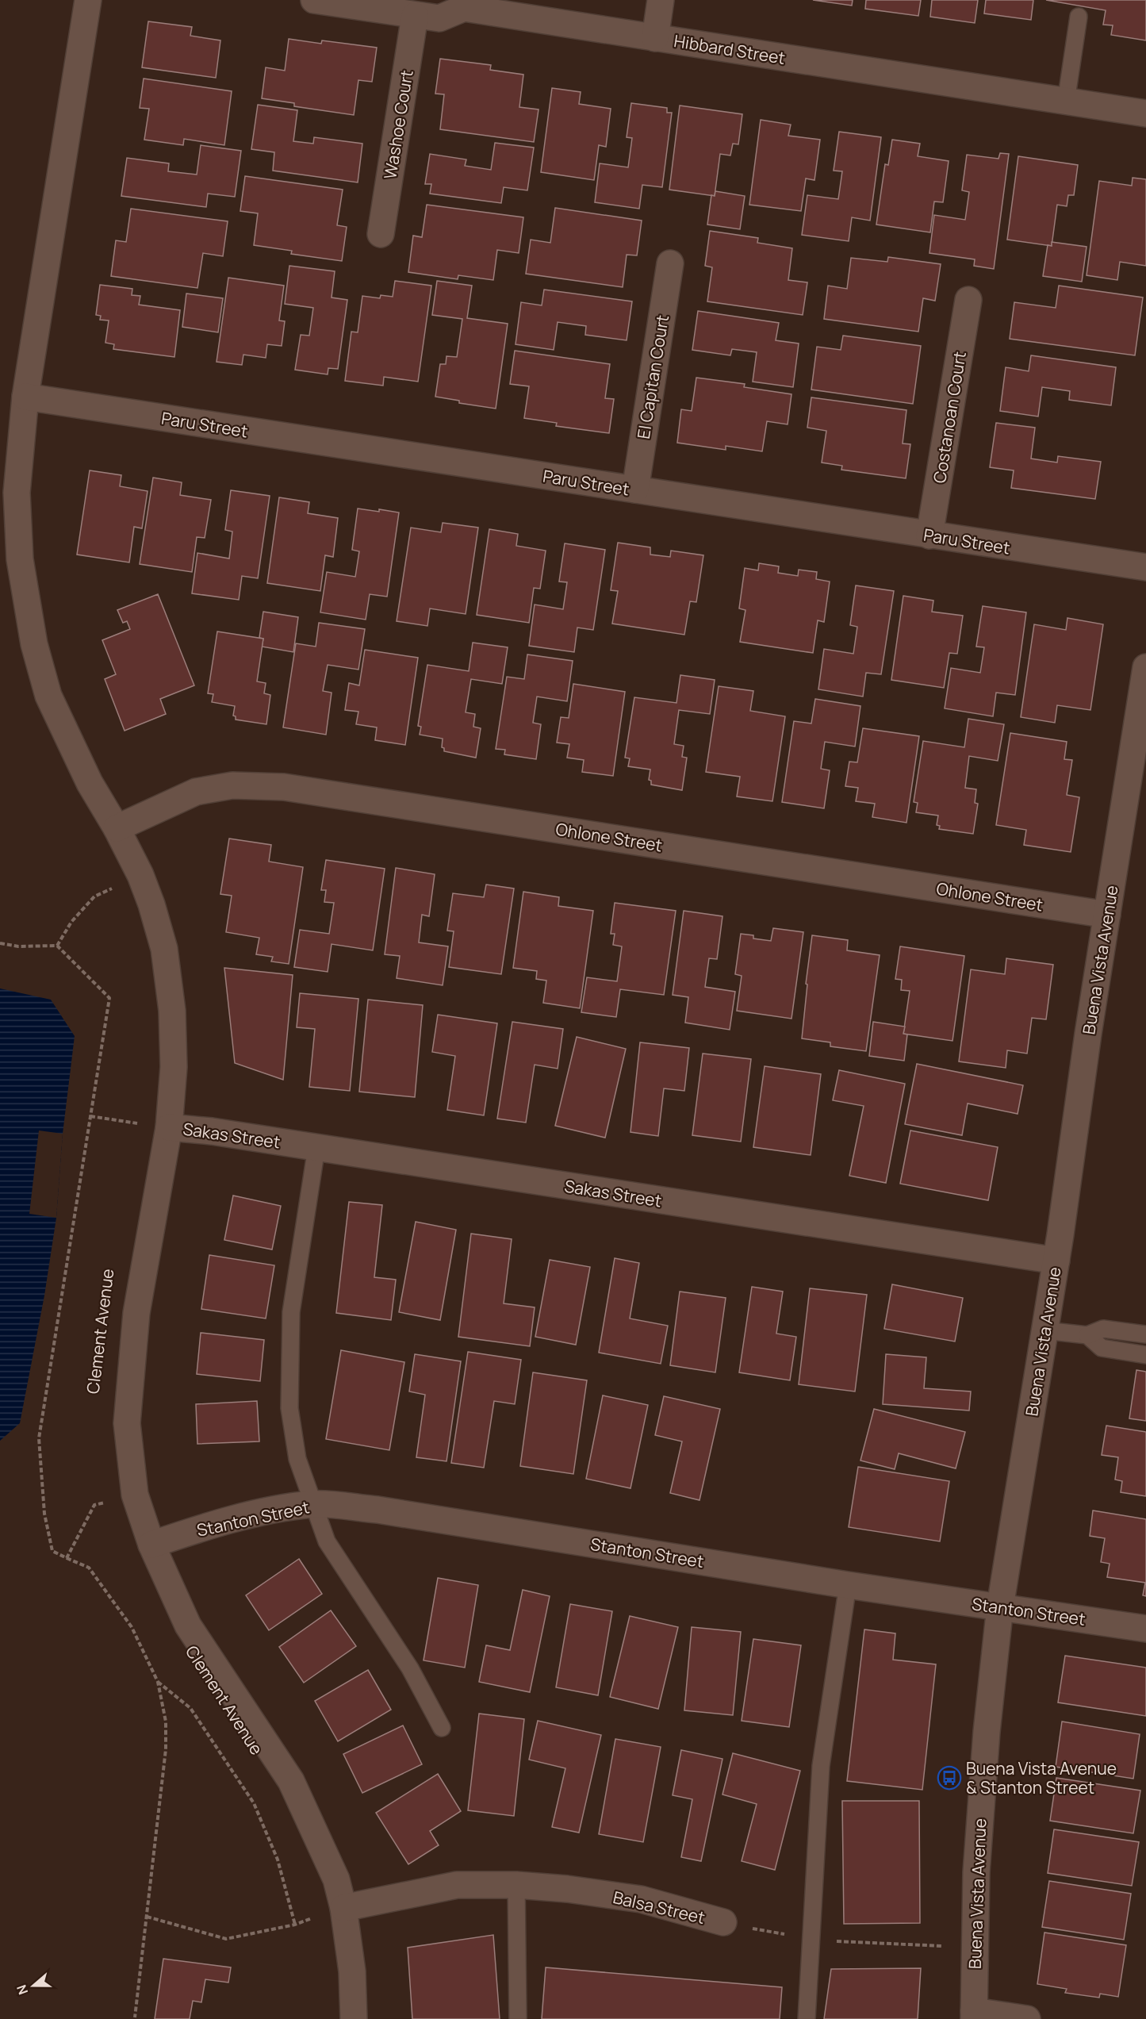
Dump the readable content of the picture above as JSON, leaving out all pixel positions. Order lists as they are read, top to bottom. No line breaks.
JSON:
{"streets":{"street":["Hibbard Street","Washoe Court","El Capitan Court","Costanoan Court","Paru Street","Ohlone Street","Buena Vista Avenue","Sakas Street","Stanton Street","Balsa Street"]},"crossings":[["Hibbard Street","Washoe Court"],["El Capitan Court","Paru Street"],["Costanoan Court","Paru Street"],["Ohlone Street","Buena Vista Avenue"],["Buena Vista Avenue","Sakas Street"],["Buena Vista Avenue","Stanton Street"],["Buena Vista Avenue","Balsa Street"]],"places":{"bus stop":["Buena Vista Avenue & Stanton Street"]},"north":"left"}
